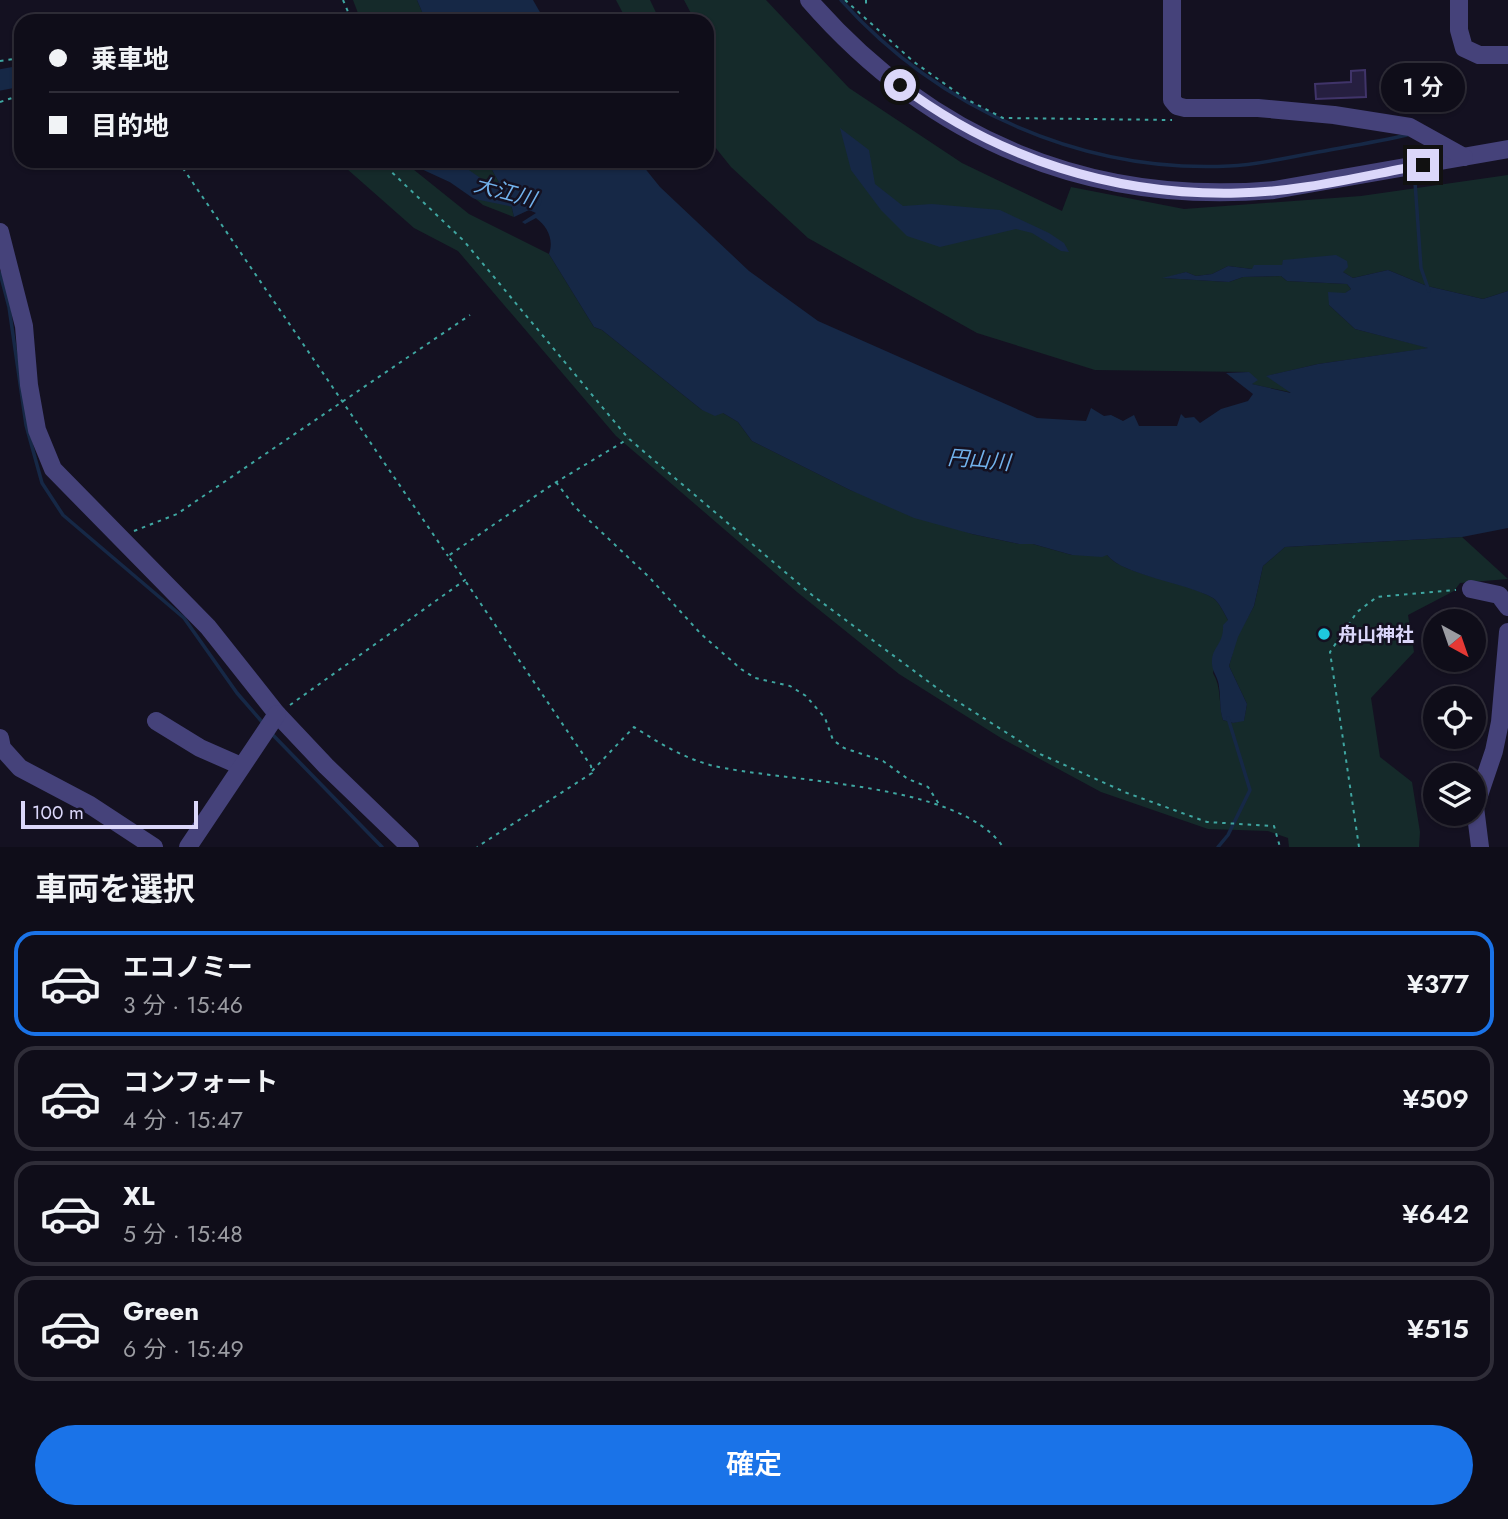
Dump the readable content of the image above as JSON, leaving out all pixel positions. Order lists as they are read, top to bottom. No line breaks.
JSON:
{"water":["大江川","円山川"],"places":["舟山神社"],"scale_bar":"100 m","north":"bottom right","page":{"banner":["乗車地","目的地"],"bubble":"1 分","scale":"100 m","heading":"車両を選択","list":[{"name":"エコノミー","note":"3 分 · 15:46","value":"¥377"},{"name":"コンフォート","note":"4 分 · 15:47","value":"¥509"},{"name":"XL","note":"5 分 · 15:48","value":"¥642"},{"name":"Green","note":"6 分 · 15:49","value":"¥515"}],"buttons":"確定"}}
